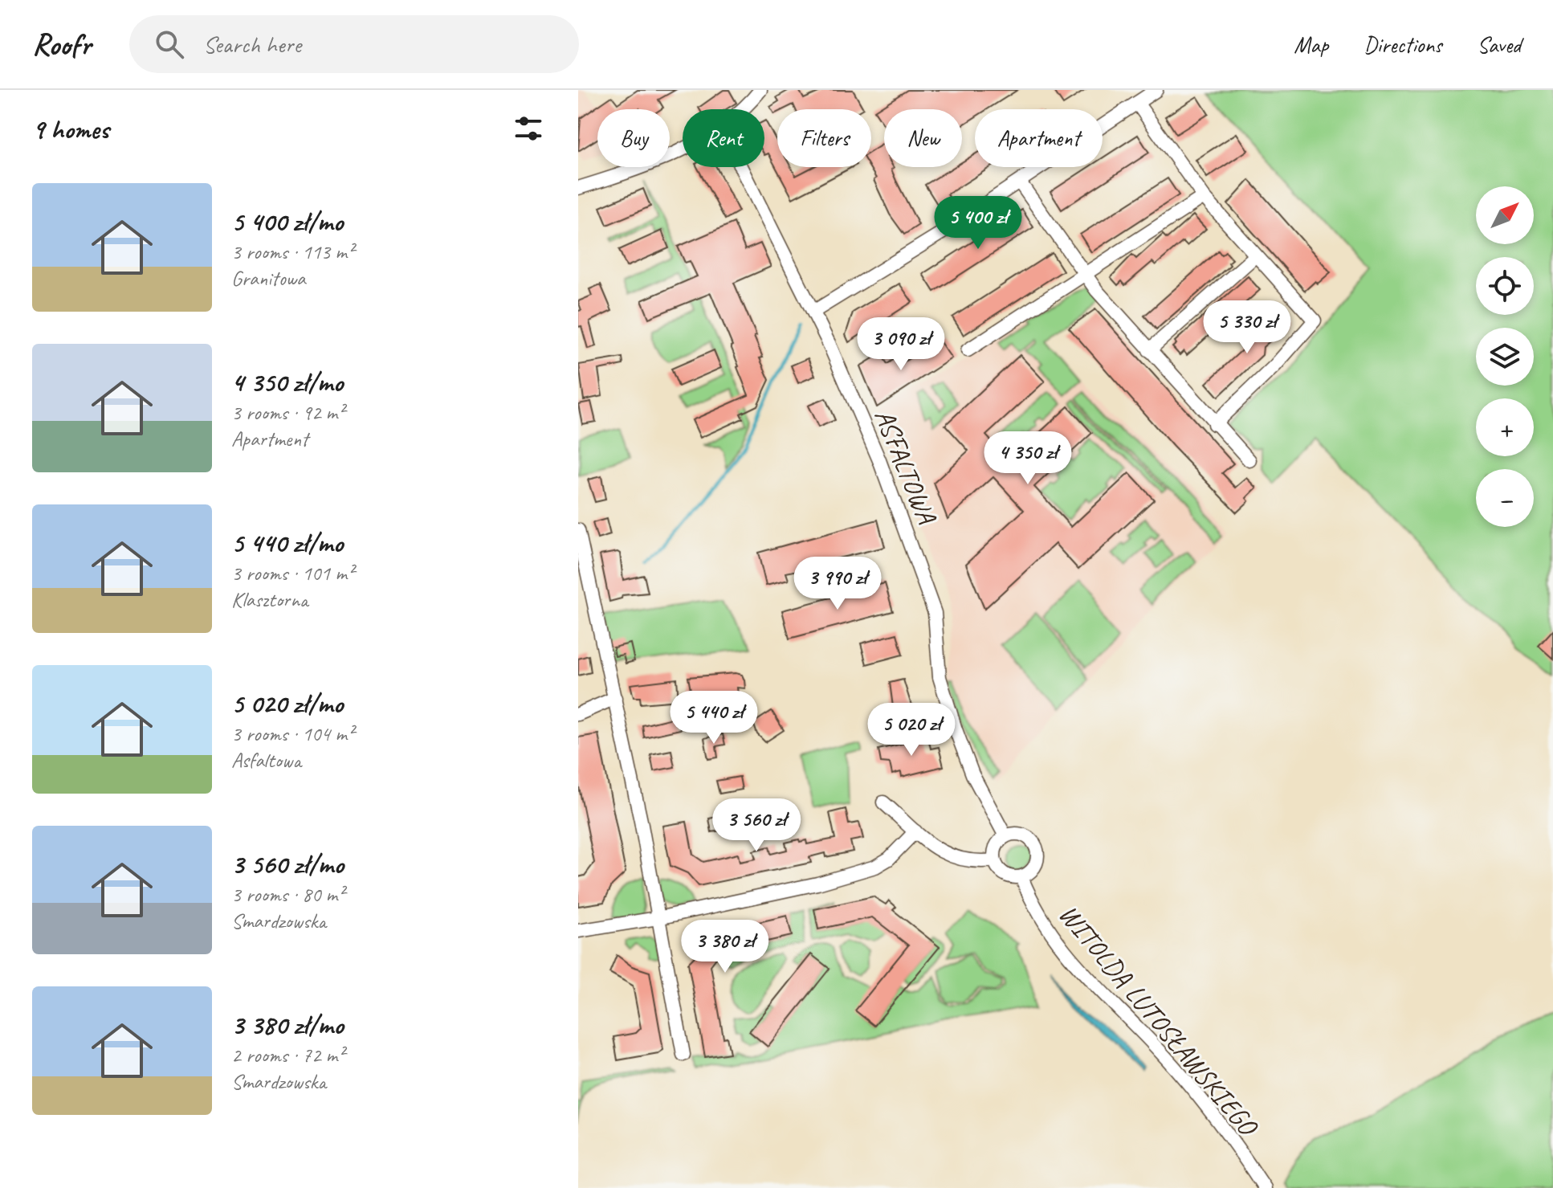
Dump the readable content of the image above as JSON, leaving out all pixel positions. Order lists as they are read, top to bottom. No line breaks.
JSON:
{"streets":{"street":["ASFALTOWA","WITOLDA LUTOSŁAWSKIEGO"]},"crossings":[["ASFALTOWA","WITOLDA LUTOSŁAWSKIEGO"]],"north":"top right","page":{"header":"Roofr","search":"Search here","nav":["Map","Directions","Saved"],"heading":"9 homes","chip":["Buy","Rent","Filters","New","Apartment"],"list":[{"name":"5 400 zł/mo","note":"3 rooms · 113 m² · Granitowa"},{"name":"4 350 zł/mo","note":"3 rooms · 92 m² · Apartment"},{"name":"5 440 zł/mo","note":"3 rooms · 101 m² · Klasztorna"},{"name":"5 020 zł/mo","note":"3 rooms · 104 m² · Asfaltowa"},{"name":"3 560 zł/mo","note":"3 rooms · 80 m² · Smardzowska"},{"name":"3 380 zł/mo","note":"2 rooms · 72 m² · Smardzowska"}],"map_buttons":["+","−"],"price":["5 400 zł","5 330 zł","3 090 zł","4 350 zł","3 990 zł","5 440 zł","5 020 zł","3 560 zł","3 380 zł"]}}
